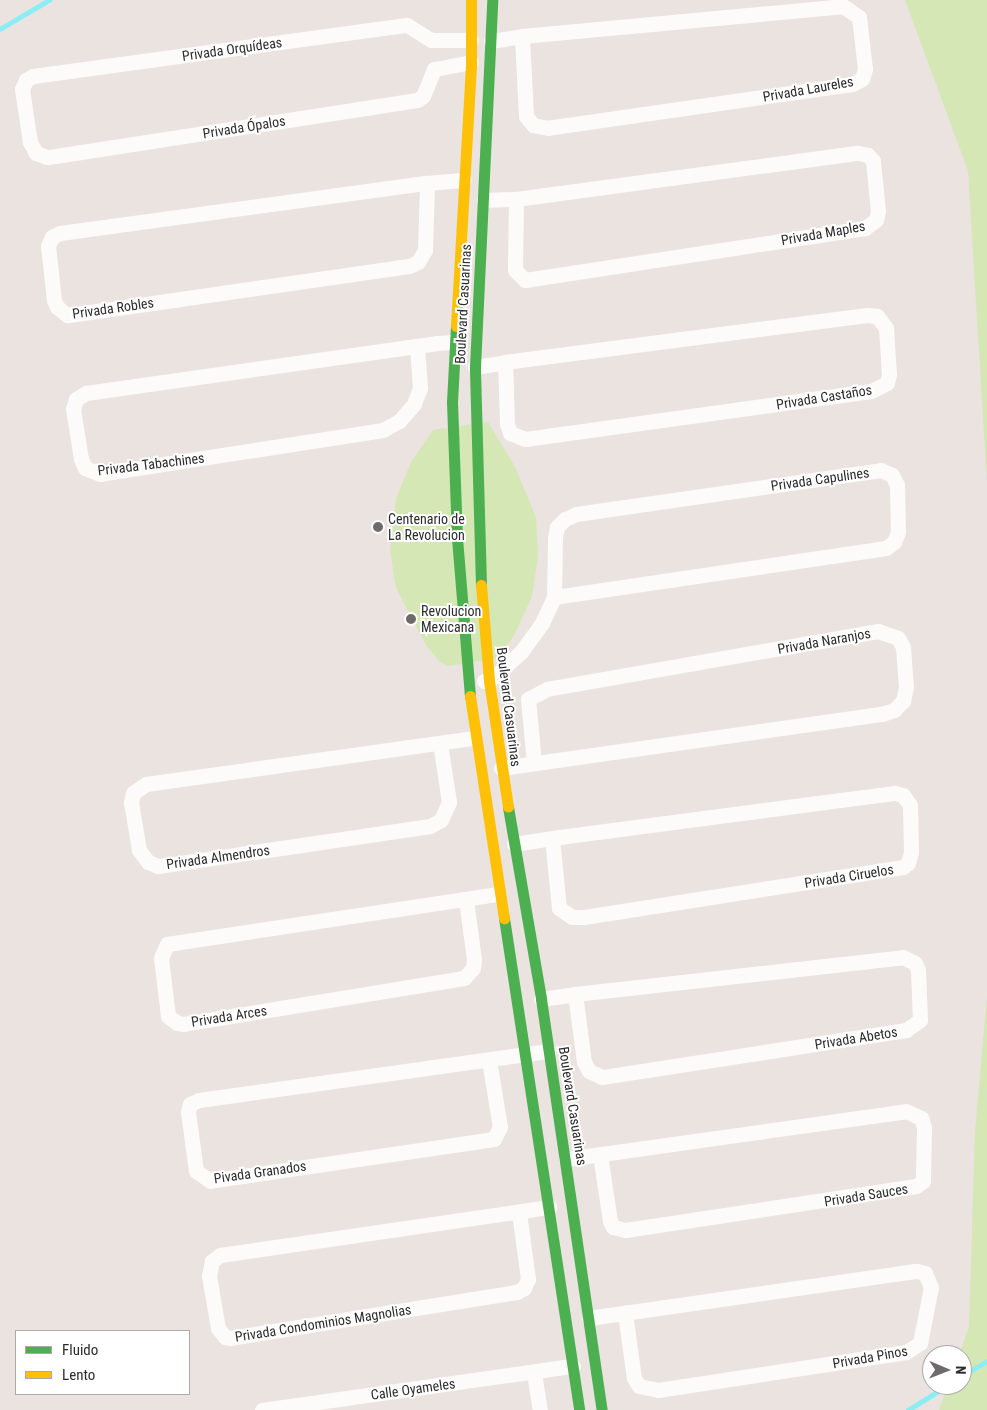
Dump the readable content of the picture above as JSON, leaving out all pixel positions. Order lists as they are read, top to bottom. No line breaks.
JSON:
{"streets":{"street":["Privada Orquídeas","Privada Laureles","Privada Ópalos","Privada Maples","Boulevard Casuarinas","Privada Robles","Privada Castaños","Privada Tabachines","Privada Capulines","Privada Naranjos","Privada Almendros","Privada Ciruelos","Privada Arces","Privada Abetos","Pivada Granados","Privada Sauces","Privada Condominios Magnolias","Privada Pinos","Calle Oyameles"]},"crossings":[["Privada Orquídeas","Privada Ópalos"],["Privada Orquídeas","Boulevard Casuarinas"],["Privada Laureles","Boulevard Casuarinas"],["Privada Ópalos","Boulevard Casuarinas"],["Privada Maples","Boulevard Casuarinas"],["Boulevard Casuarinas","Privada Robles"],["Boulevard Casuarinas","Privada Castaños"],["Boulevard Casuarinas","Privada Tabachines"],["Boulevard Casuarinas","Privada Capulines"],["Boulevard Casuarinas","Privada Naranjos"],["Boulevard Casuarinas","Privada Almendros"],["Boulevard Casuarinas","Privada Ciruelos"],["Boulevard Casuarinas","Privada Arces"],["Boulevard Casuarinas","Privada Abetos"],["Boulevard Casuarinas","Pivada Granados"],["Boulevard Casuarinas","Privada Sauces"],["Boulevard Casuarinas","Privada Condominios Magnolias"],["Boulevard Casuarinas","Privada Pinos"],["Boulevard Casuarinas","Calle Oyameles"]],"places":["Centenario de La Revolucion","Revolucion Mexicana"],"legend":["Fluido","Lento"],"north":"right"}
